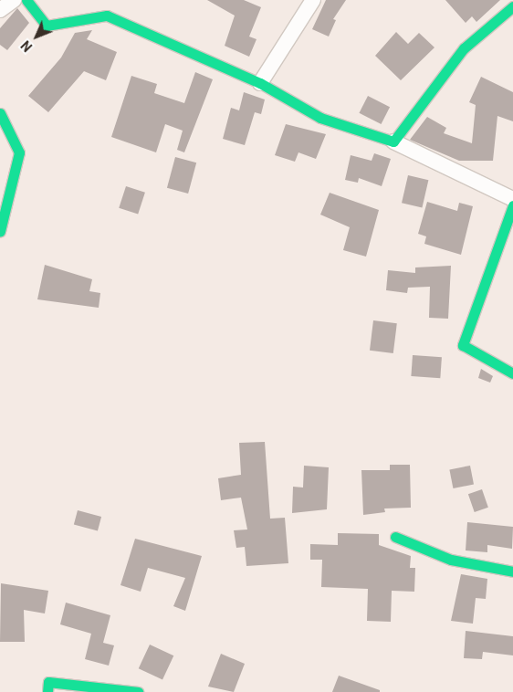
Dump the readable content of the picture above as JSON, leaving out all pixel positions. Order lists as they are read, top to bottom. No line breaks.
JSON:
{"north":"bottom left"}
